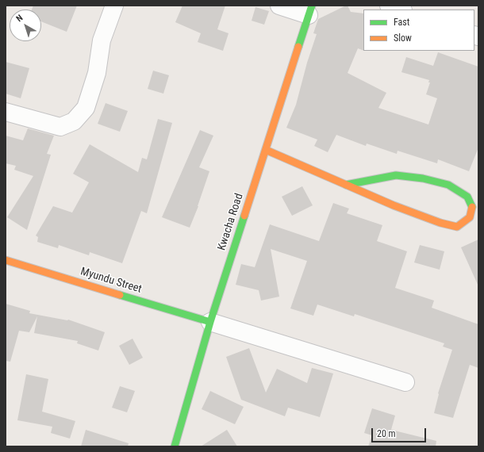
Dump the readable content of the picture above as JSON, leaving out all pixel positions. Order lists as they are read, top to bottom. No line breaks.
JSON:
{"streets":{"street":["Kwacha Road","Myundu Street"]},"crossings":[["Kwacha Road","Myundu Street"]],"legend":["Fast","Slow"],"scale_bar":"20 m","north":"top left"}
